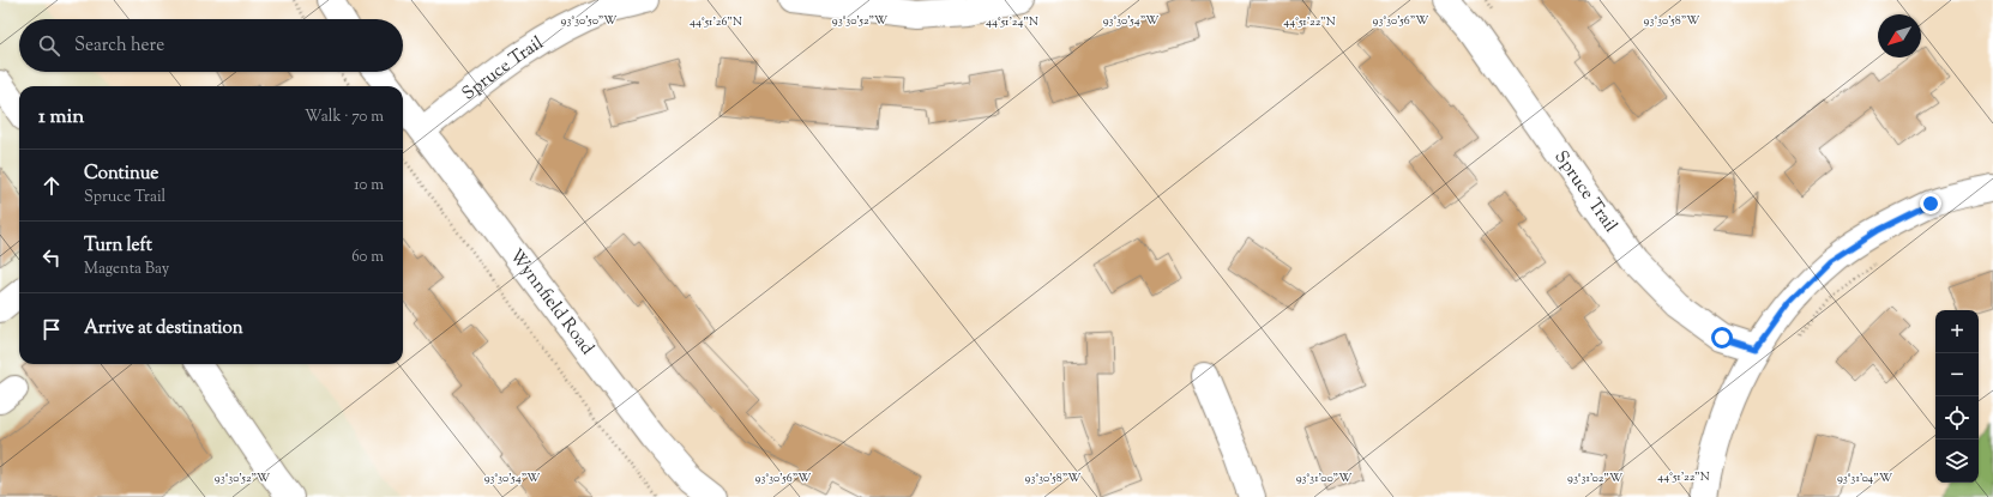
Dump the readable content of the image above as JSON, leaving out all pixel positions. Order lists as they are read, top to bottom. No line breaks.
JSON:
{"streets":{"street":["Spruce Trail","Wynnfield Road"]},"crossings":[["Spruce Trail","Wynnfield Road"]],"north":"bottom left","page":{"search":"Search here","heading":["1 min","Walk · 70 m"],"list":[["Continue","Spruce Trail","10 m"],["Turn left","Magenta Bay","60 m"],"Arrive at destination"],"map_buttons":["+","−"]},"coordinates":["93°30'50\"W","93°30'52\"W","93°30'54\"W","93°30'56\"W","93°30'58\"W","44°51'26\"N","44°51'24\"N","44°51'22\"N","93°31'00\"W","93°31'02\"W","93°31'04\"W"]}
